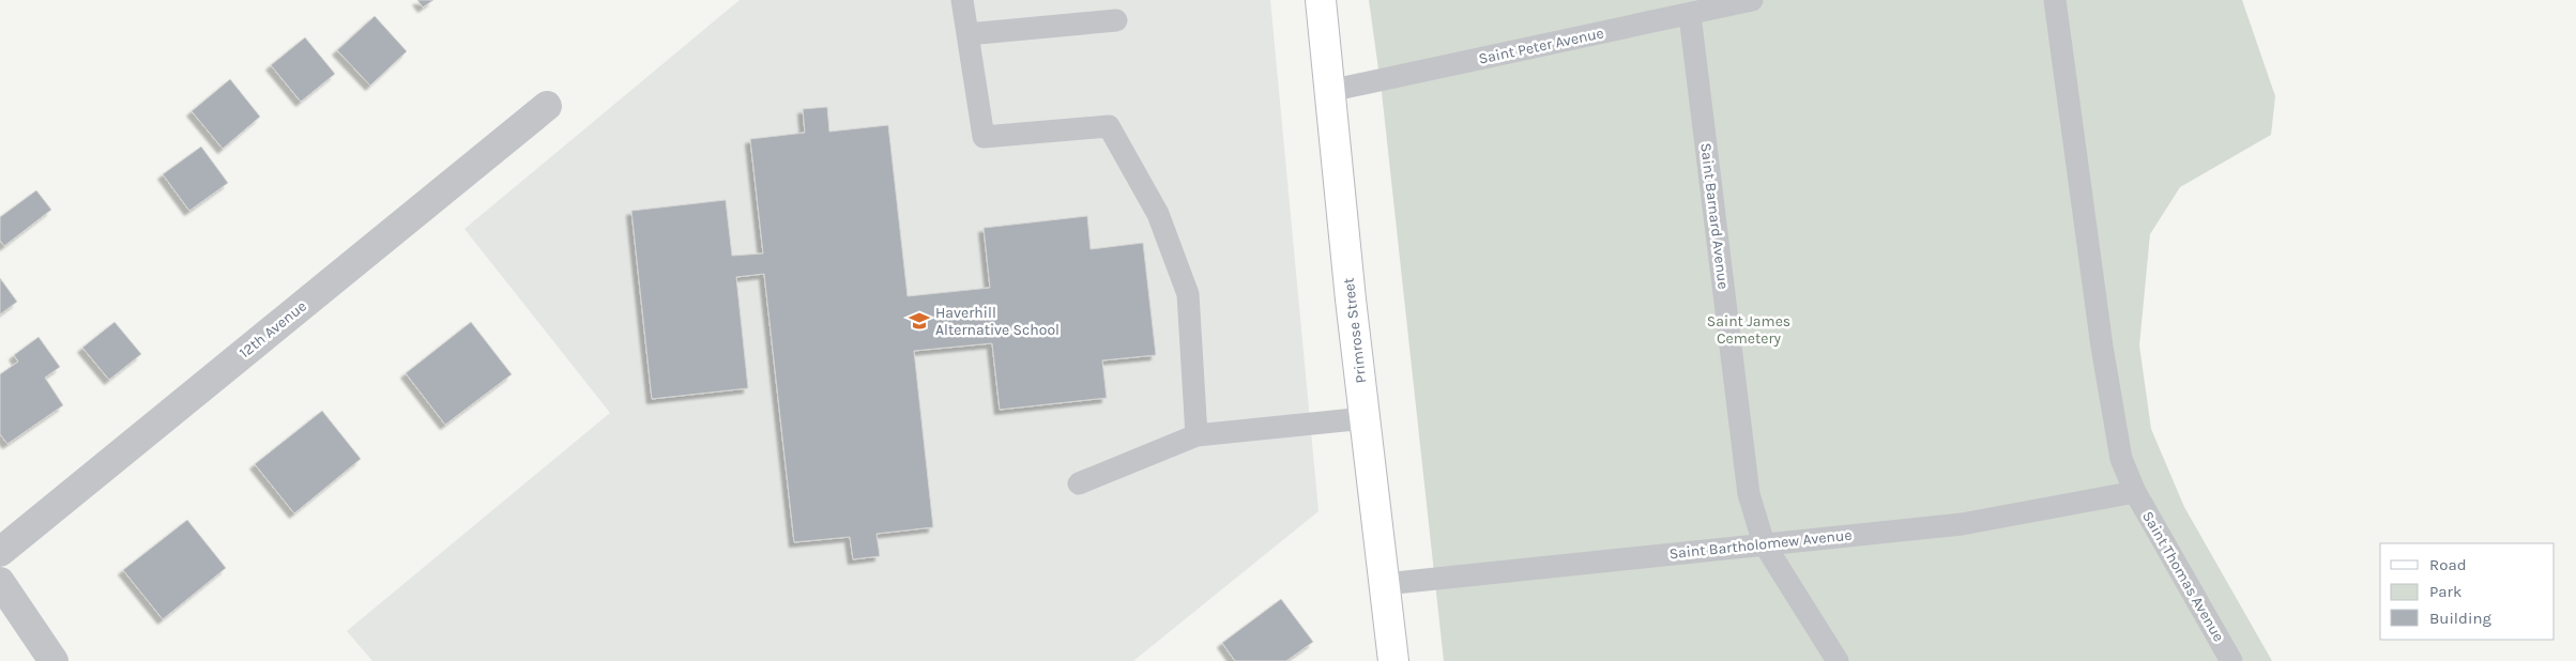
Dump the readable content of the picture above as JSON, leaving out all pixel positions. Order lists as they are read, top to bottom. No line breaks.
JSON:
{"streets":{"main road":["Primrose Street"],"street":["12th Avenue"],"lane":["Saint Peter Avenue","Saint Barnard Avenue","Saint Bartholomew Avenue","Saint Thomas Avenue"]},"crossings":[["Saint Peter Avenue","Saint Barnard Avenue"],["Saint Peter Avenue","Primrose Street"],["Saint Barnard Avenue","Saint Bartholomew Avenue"],["Primrose Street","Saint Bartholomew Avenue"],["Saint Bartholomew Avenue","Saint Thomas Avenue"]],"parks":["Saint James Cemetery"],"places":{"school or university":["Haverhill Alternative School"]},"legend":["Road","Park","Building"]}
